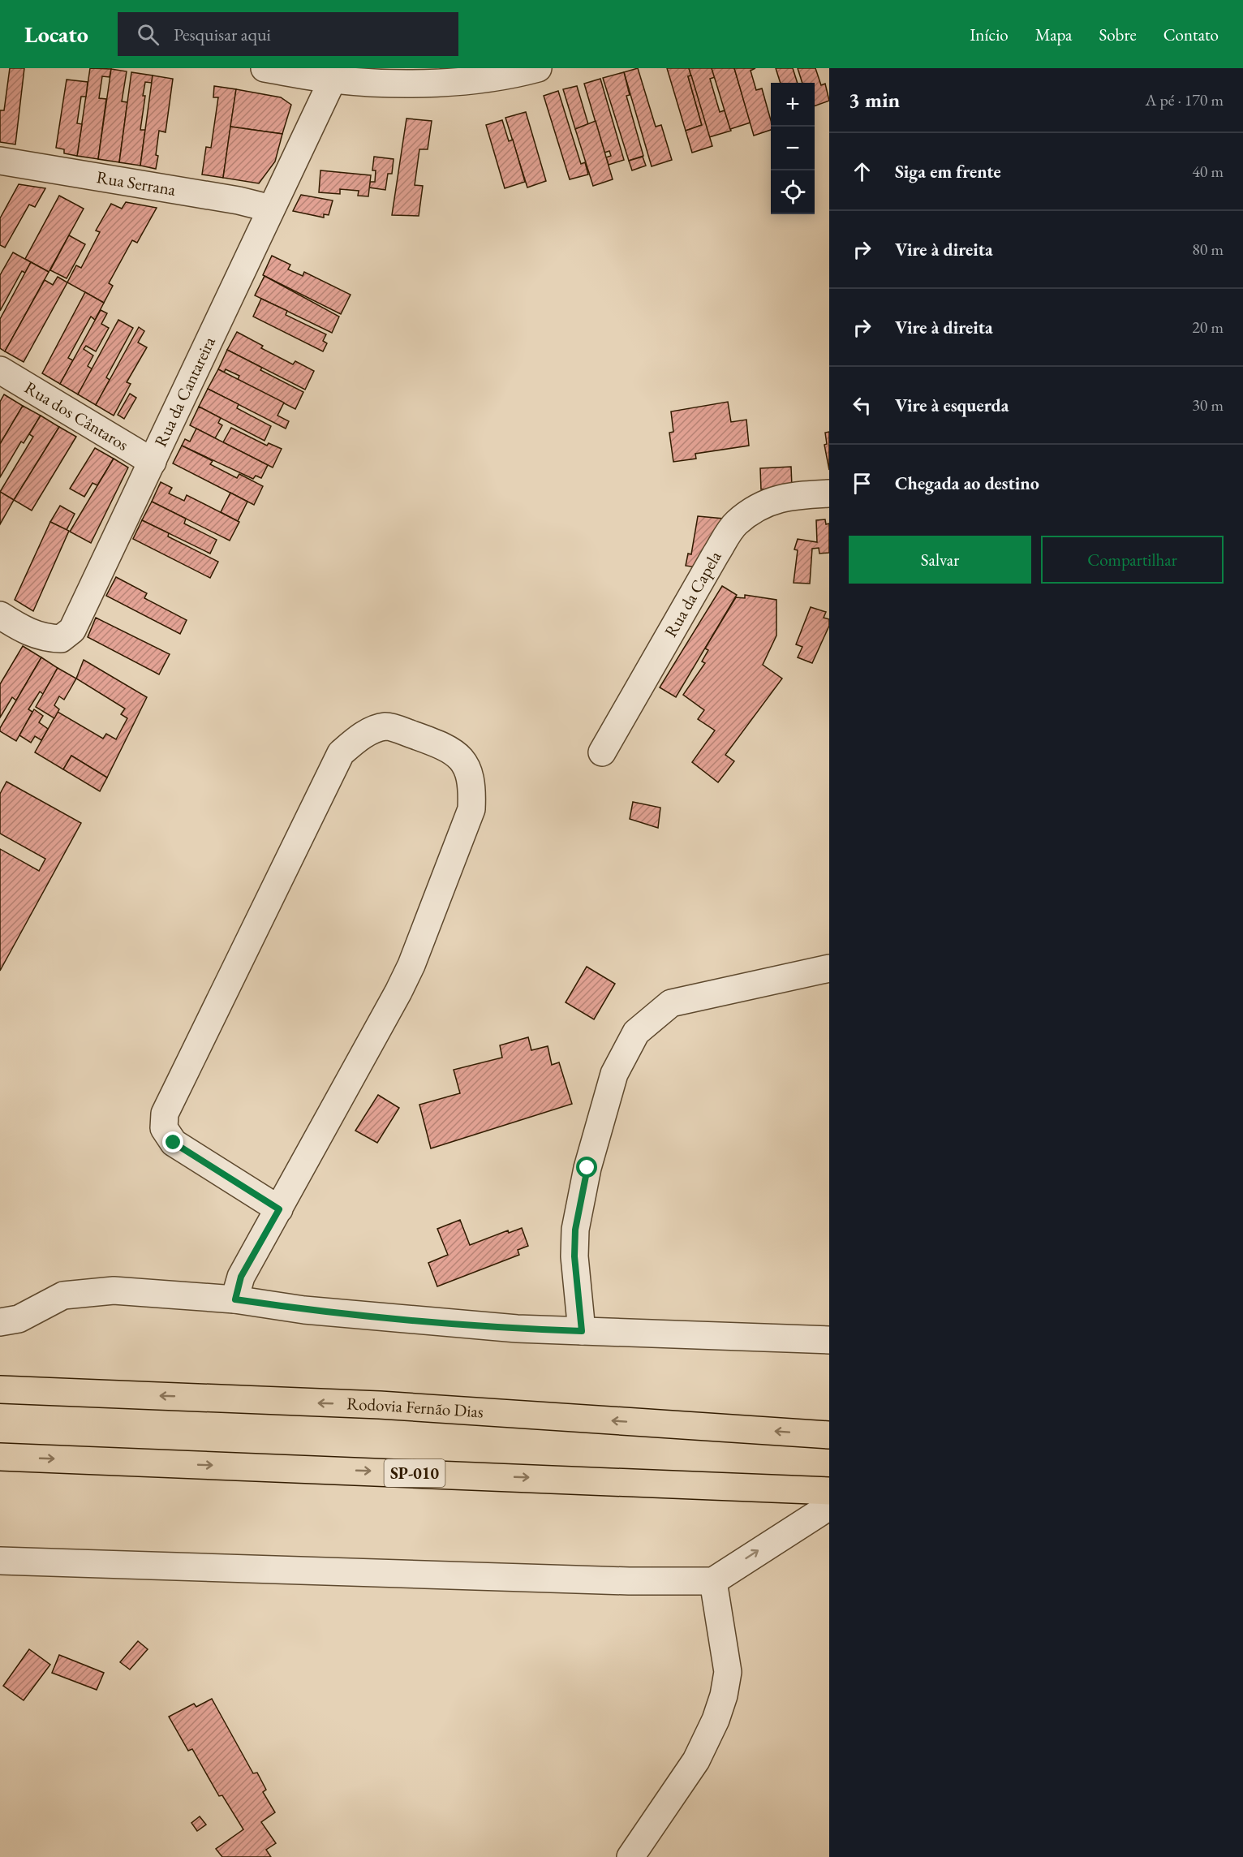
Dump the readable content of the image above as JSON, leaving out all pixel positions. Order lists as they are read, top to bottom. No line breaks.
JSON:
{"streets":{"highway":["Rodovia Fernão Dias","SP-010"],"street":["Rua Serrana","Rua da Cantareira","Rua dos Cântaros","Rua da Capela"]},"crossings":[["Rua Serrana","Rua da Cantareira"],["Rua da Cantareira","Rua dos Cântaros"]],"page":{"header":"Locato","search":"Pesquisar aqui","nav":["Início","Mapa","Sobre","Contato"],"heading":["3 min","A pé · 170 m"],"map_buttons":["+","−"],"list":[["Siga em frente","40 m"],["Vire à direita","80 m"],["Vire à direita","20 m"],["Vire à esquerda","30 m"],"Chegada ao destino"],"buttons":["Salvar","Compartilhar"]}}
